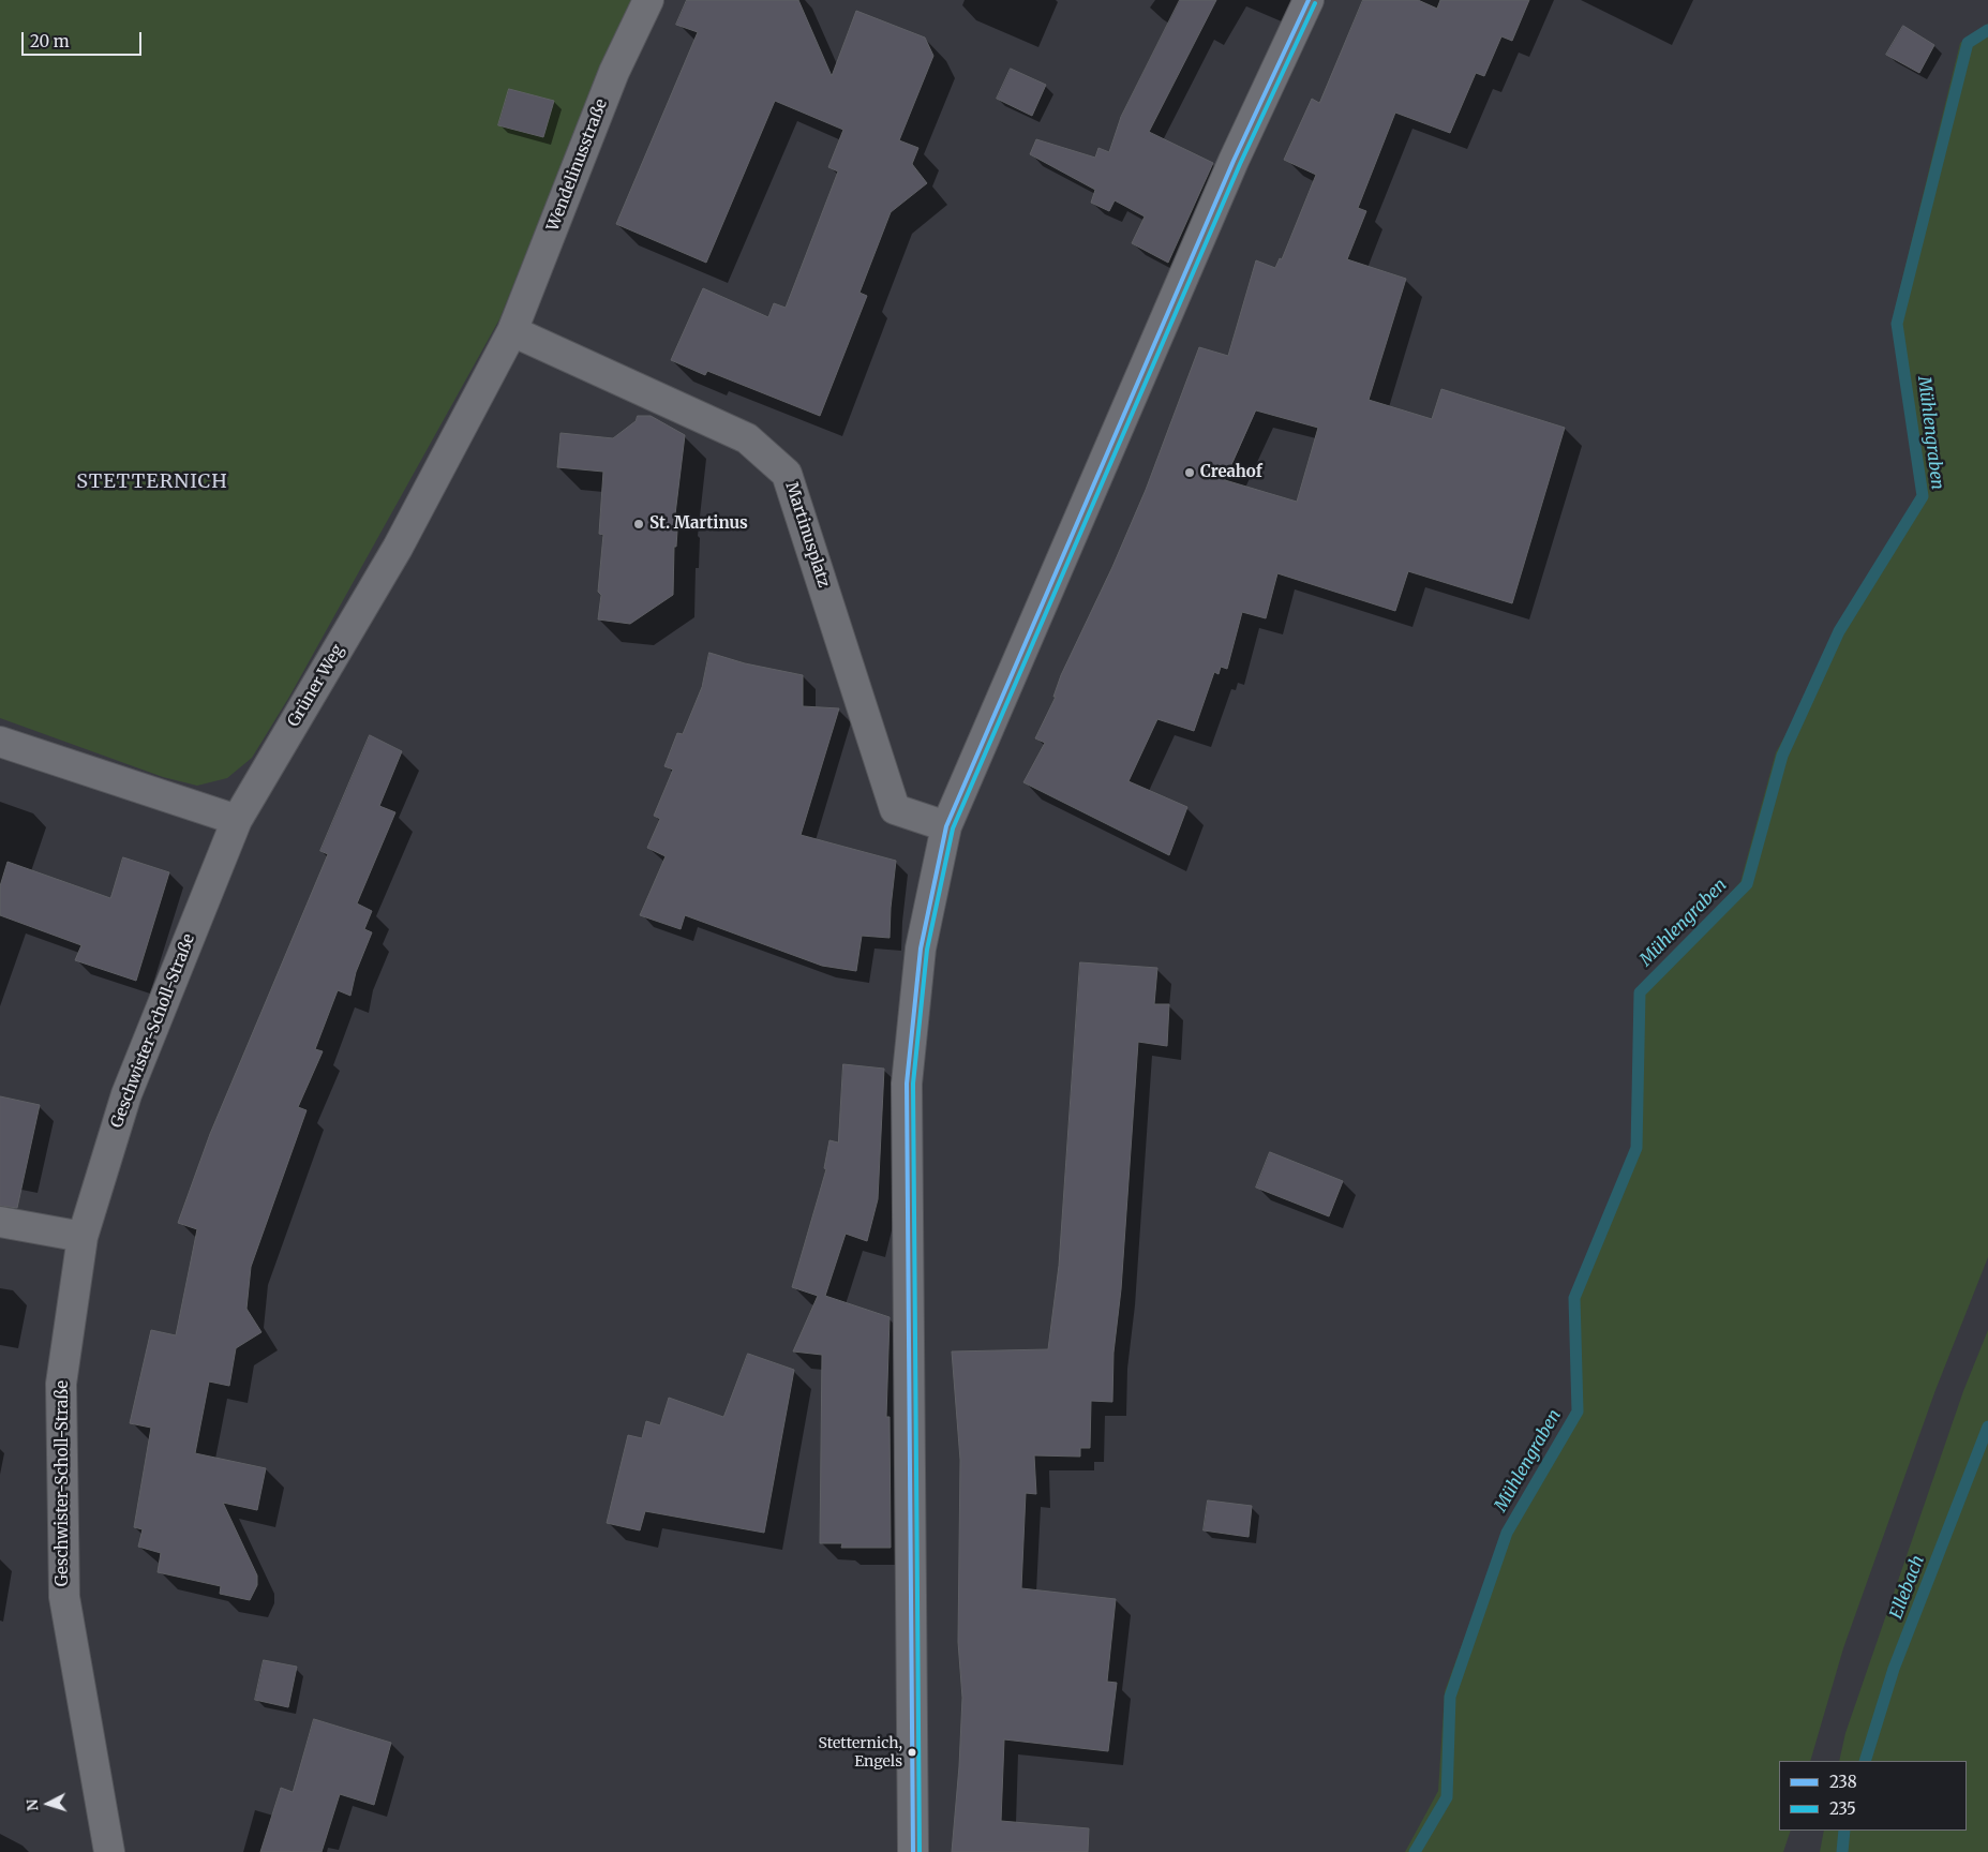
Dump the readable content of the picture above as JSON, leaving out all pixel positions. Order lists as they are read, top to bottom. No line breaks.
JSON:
{"streets":{"street":["Wendelinusstraße","Martinusplatz","Grüner Weg","Geschwister-Scholl-Straße"]},"crossings":[["Wendelinusstraße","Martinusplatz"],["Wendelinusstraße","Grüner Weg"],["Martinusplatz","Grüner Weg"],["Grüner Weg","Geschwister-Scholl-Straße"]],"districts":["STETTERNICH"],"water":["Mühlengraben","Ellebach"],"places":["Creahof","St. Martinus","Stetternich, Engels"],"lines":["transit line 238","transit line 235"],"legend":["238","235"],"scale_bar":"20 m","north":"left"}
